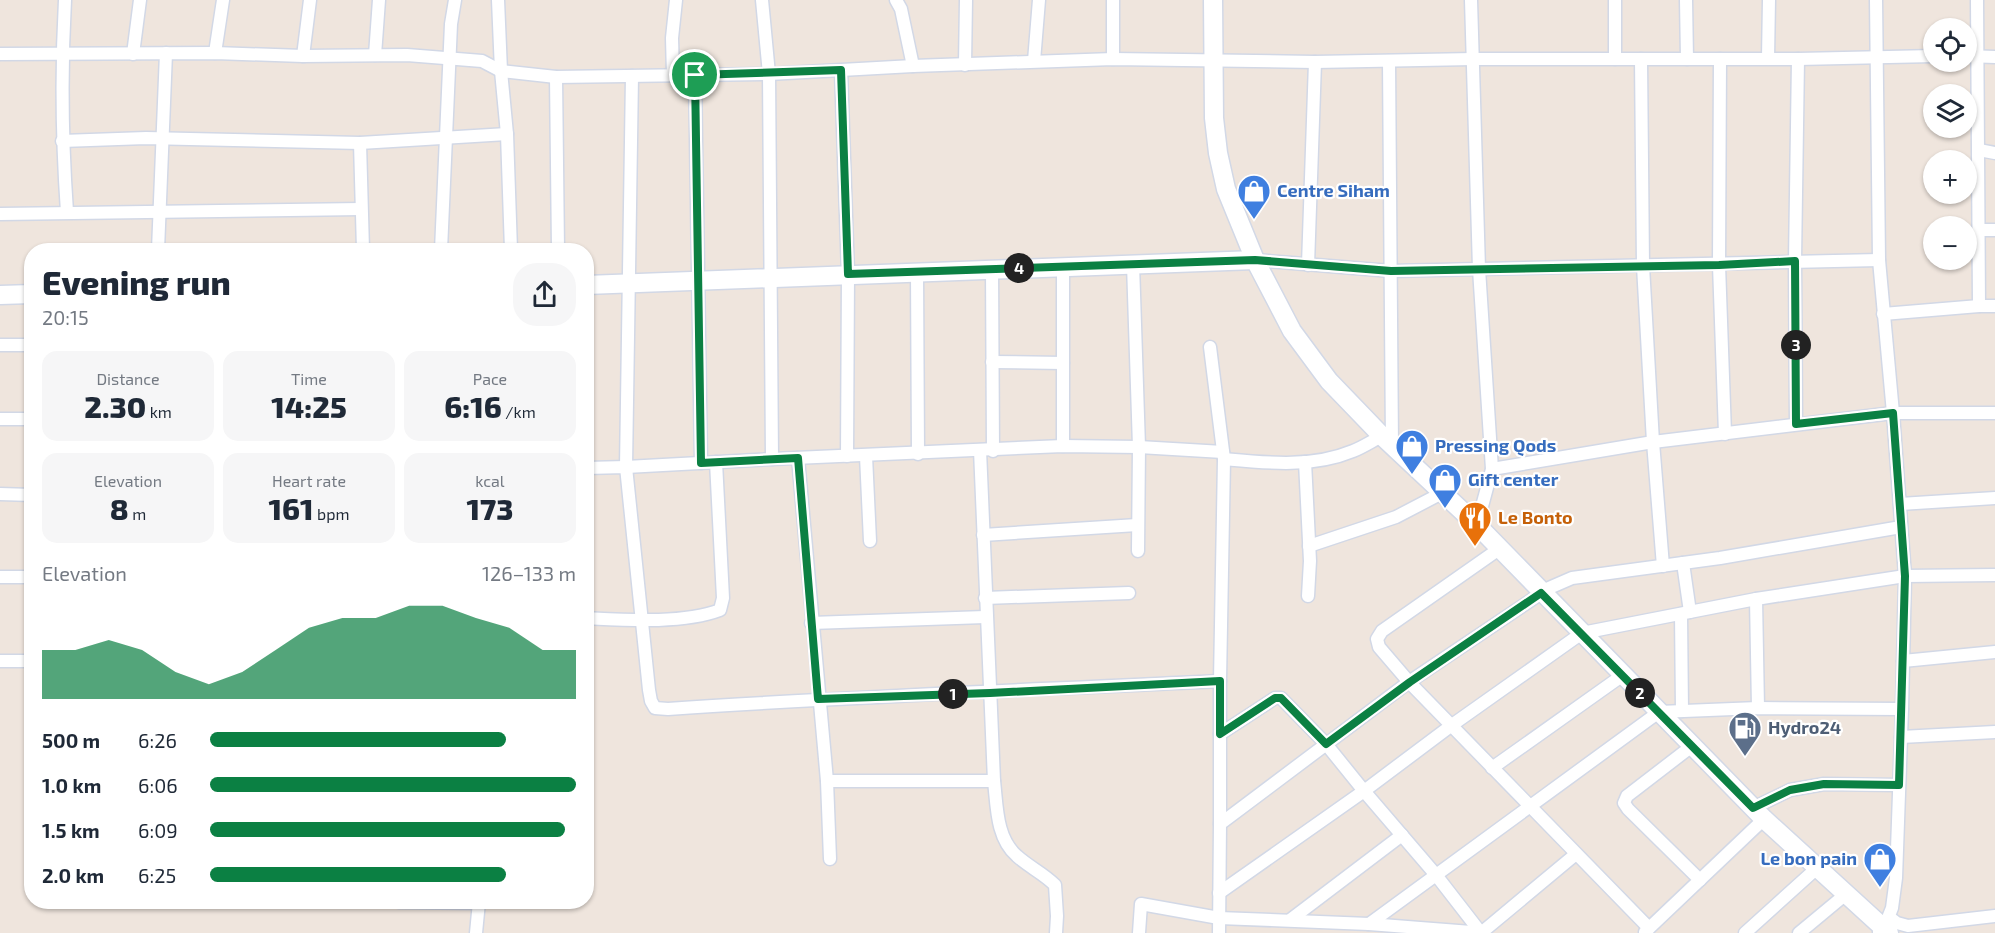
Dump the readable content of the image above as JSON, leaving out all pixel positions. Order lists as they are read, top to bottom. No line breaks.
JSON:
{"places":{"shop":["Centre Siham","Pressing Qods","Gift center","Le bon pain"],"restaurant":["Le Bonto"],"fuel station":["Hydro24"]},"page":{"map_buttons":["+","−"],"heading":["Evening run","20:15"],"pins":["4","3","2","1"],"stats":[["Distance","2.30 km"],["Time","14:25"],["Pace","6:16 /km"],["Elevation","8 m"],["Heart rate","161 bpm"],["kcal","173"]],"chart":["Elevation","126–133 m"],"list":[{"name":"500 m","note":"6:26"},{"name":"1.0 km","note":"6:06"},{"name":"1.5 km","note":"6:09"},{"name":"2.0 km","note":"6:25"}]}}
